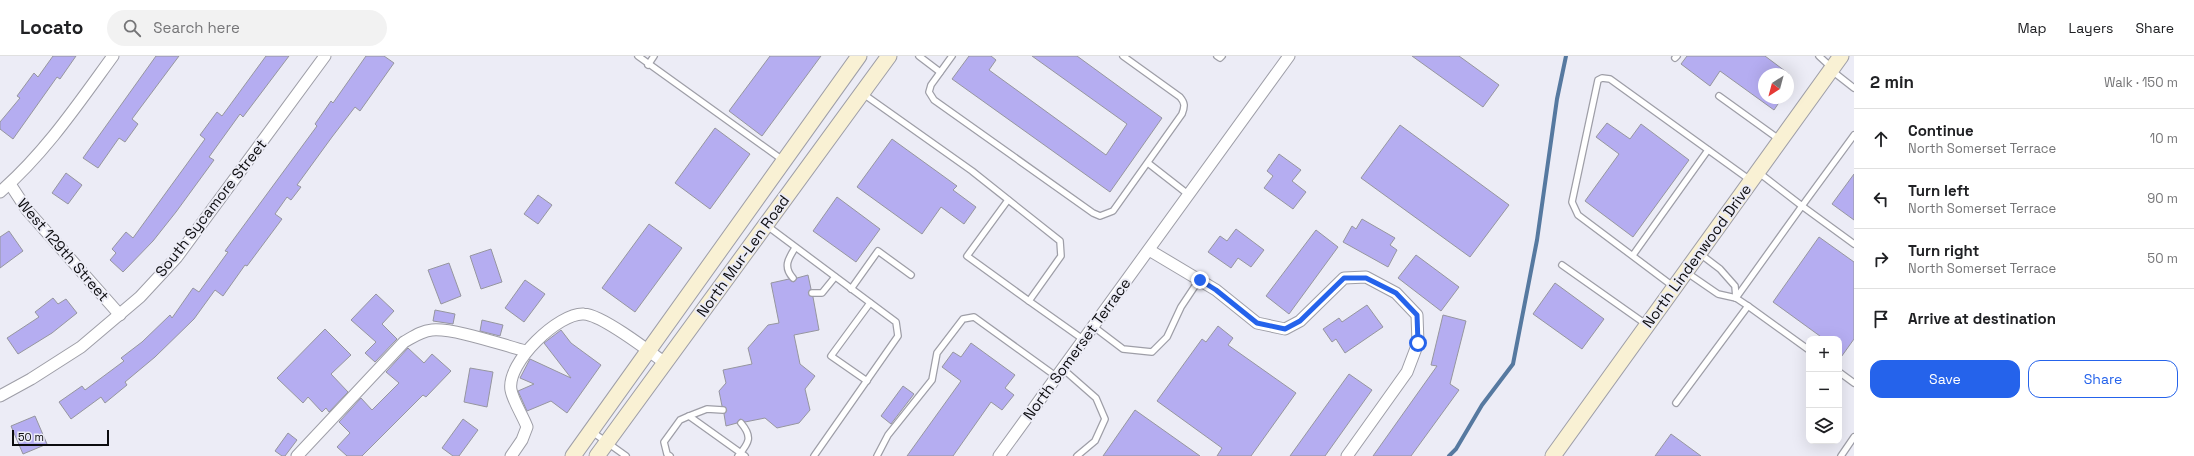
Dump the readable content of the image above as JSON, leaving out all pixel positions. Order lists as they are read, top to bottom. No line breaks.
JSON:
{"streets":{"main road":["North Mur-Len Road","North Lindenwood Drive"],"street":["South Sycamore Street","West 129th Street","North Somerset Terrace"]},"crossings":[["South Sycamore Street","West 129th Street"]],"scale_bar":"50 m","north":"bottom left","page":{"header":"Locato","search":"Search here","nav":["Map","Layers","Share"],"heading":["2 min","Walk · 150 m"],"list":[["Continue","North Somerset Terrace","10 m"],["Turn left","North Somerset Terrace","90 m"],["Turn right","North Somerset Terrace","50 m"],"Arrive at destination"],"map_buttons":["+","−"],"buttons":["Save","Share"],"scale":"50 m"}}
